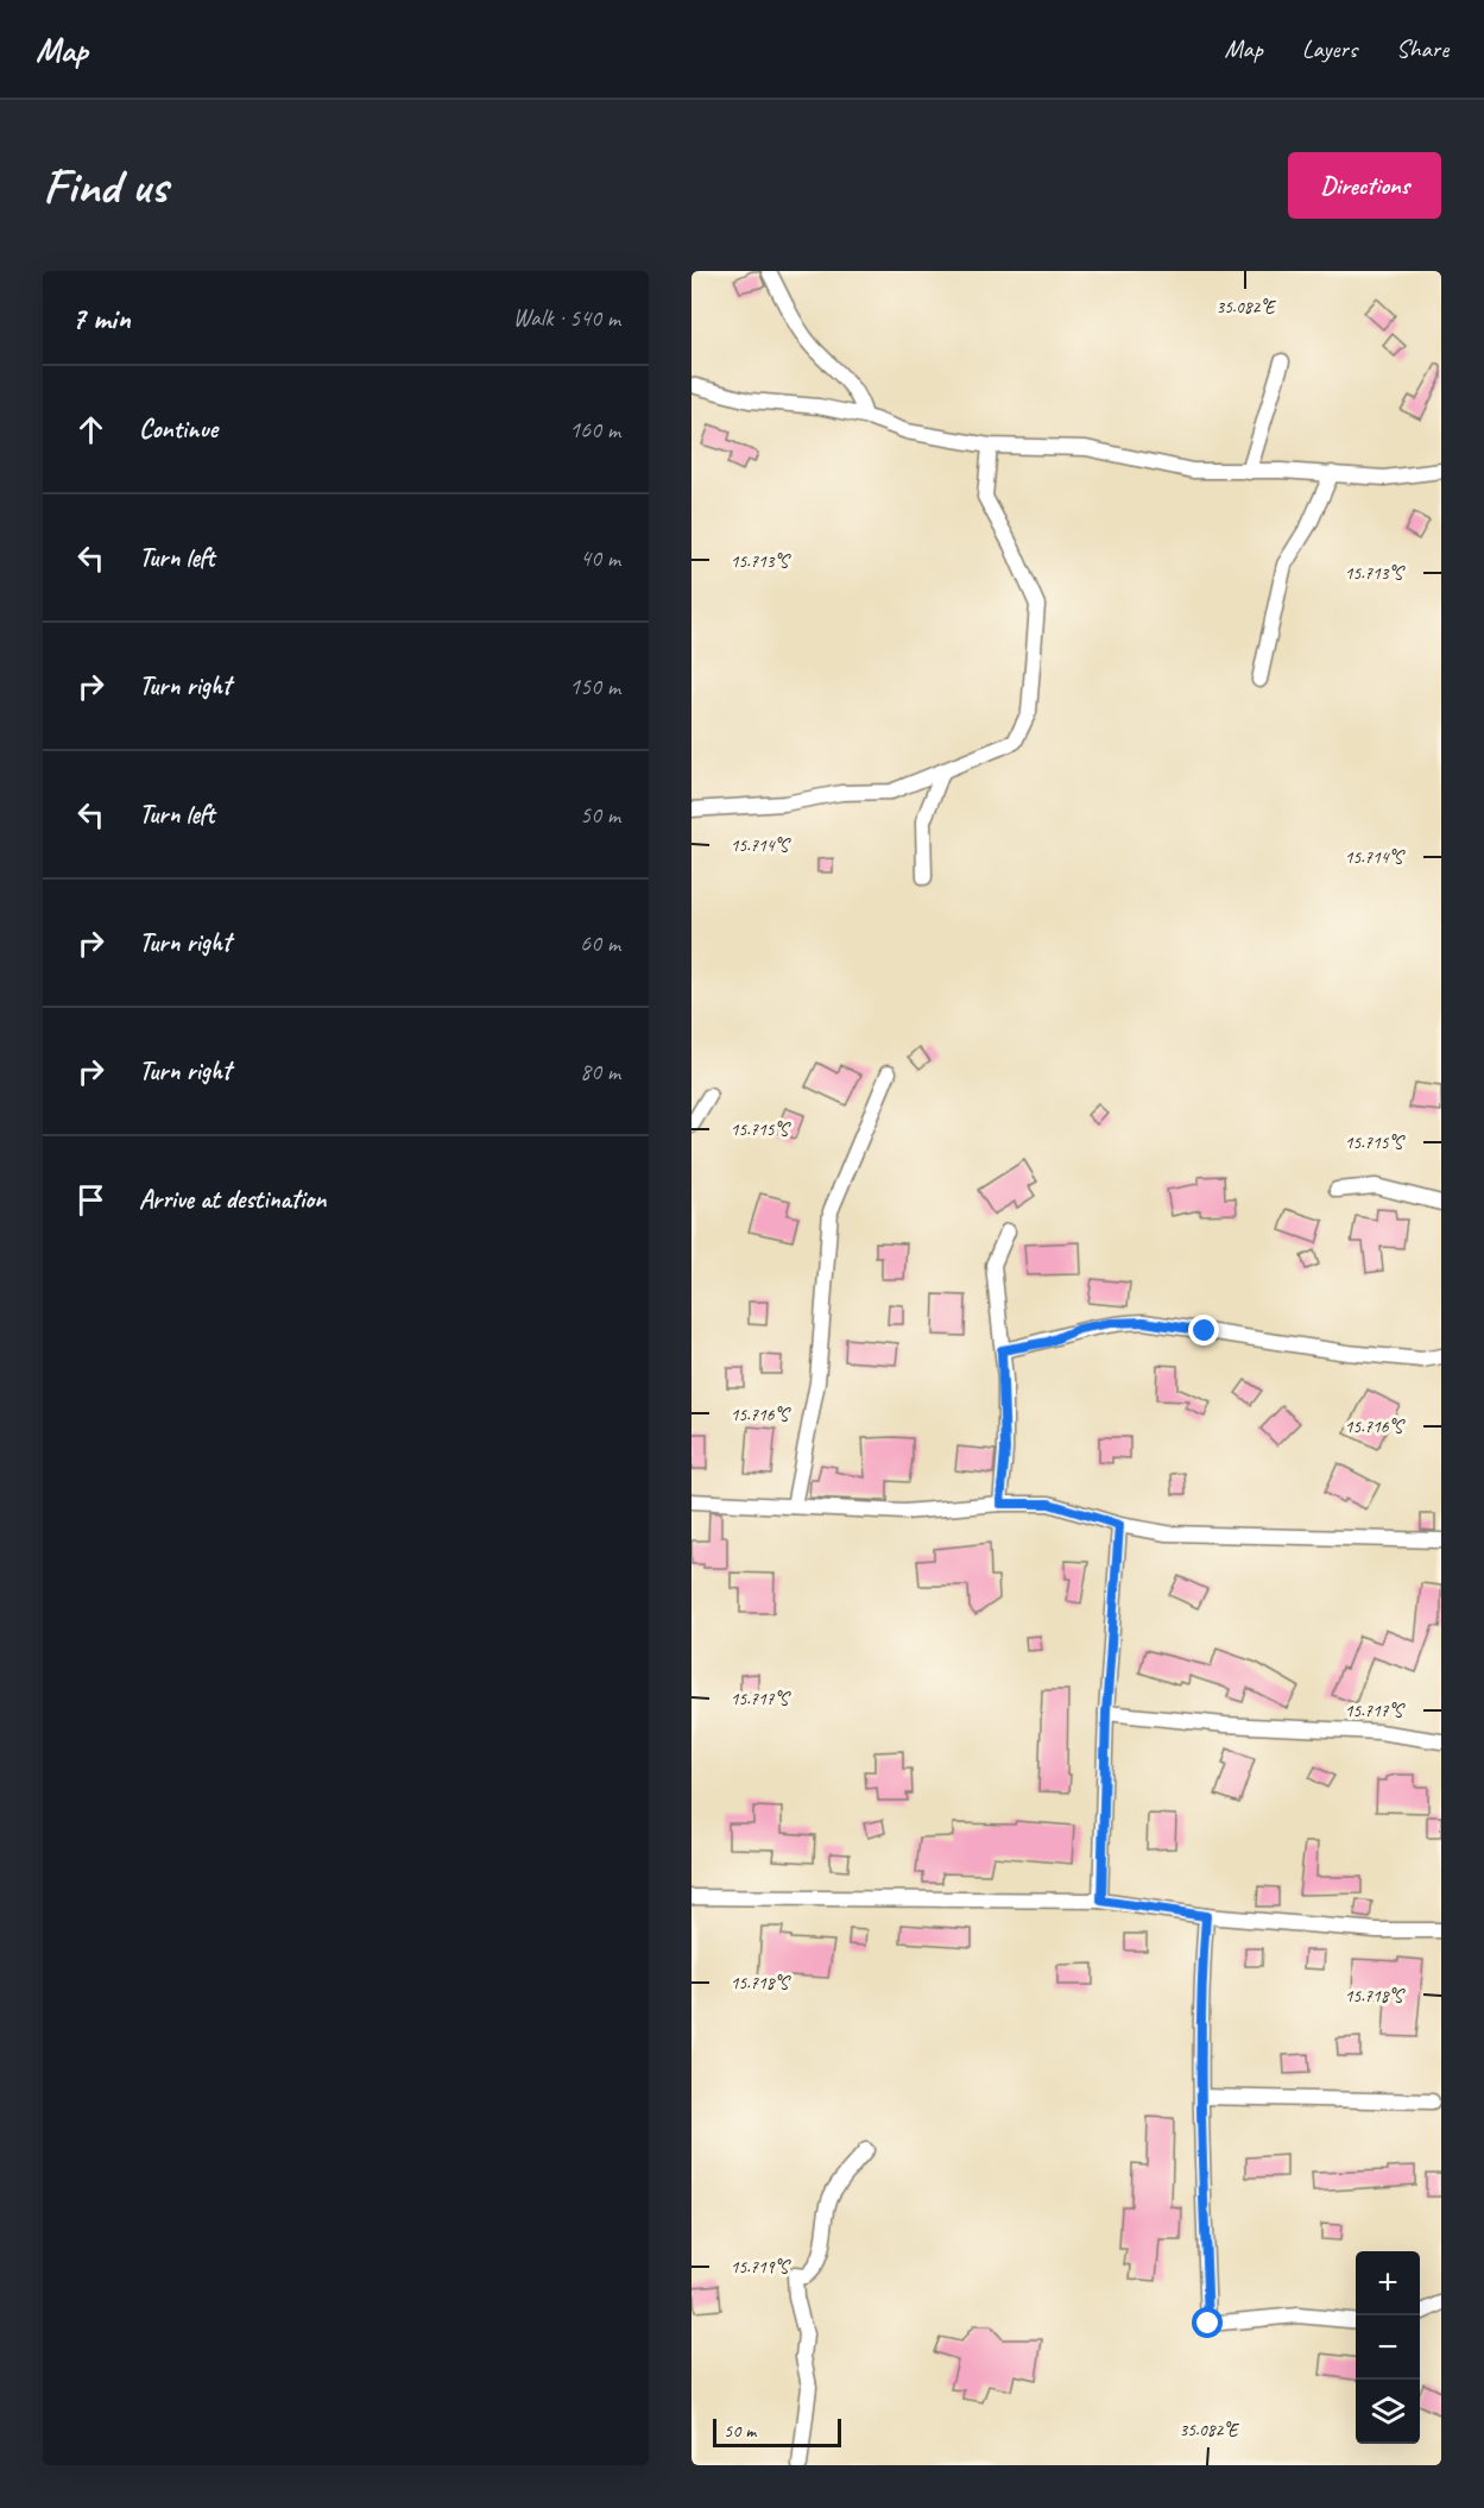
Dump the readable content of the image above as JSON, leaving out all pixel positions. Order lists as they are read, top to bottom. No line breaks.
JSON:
{"scale_bar":"50 m","page":{"header":"Map","nav":["Map","Layers","Share"],"buttons":"Directions","title":"Find us","heading":["7 min","Walk · 540 m"],"list":[["Continue","160 m"],["Turn left","40 m"],["Turn right","150 m"],["Turn left","50 m"],["Turn right","60 m"],["Turn right","80 m"],"Arrive at destination"],"map_buttons":["+","−"],"scale":"50 m"},"coordinates":["35.082°E","15.713°S","15.714°S","15.715°S","15.716°S","15.717°S","15.718°S","15.719°S"]}
